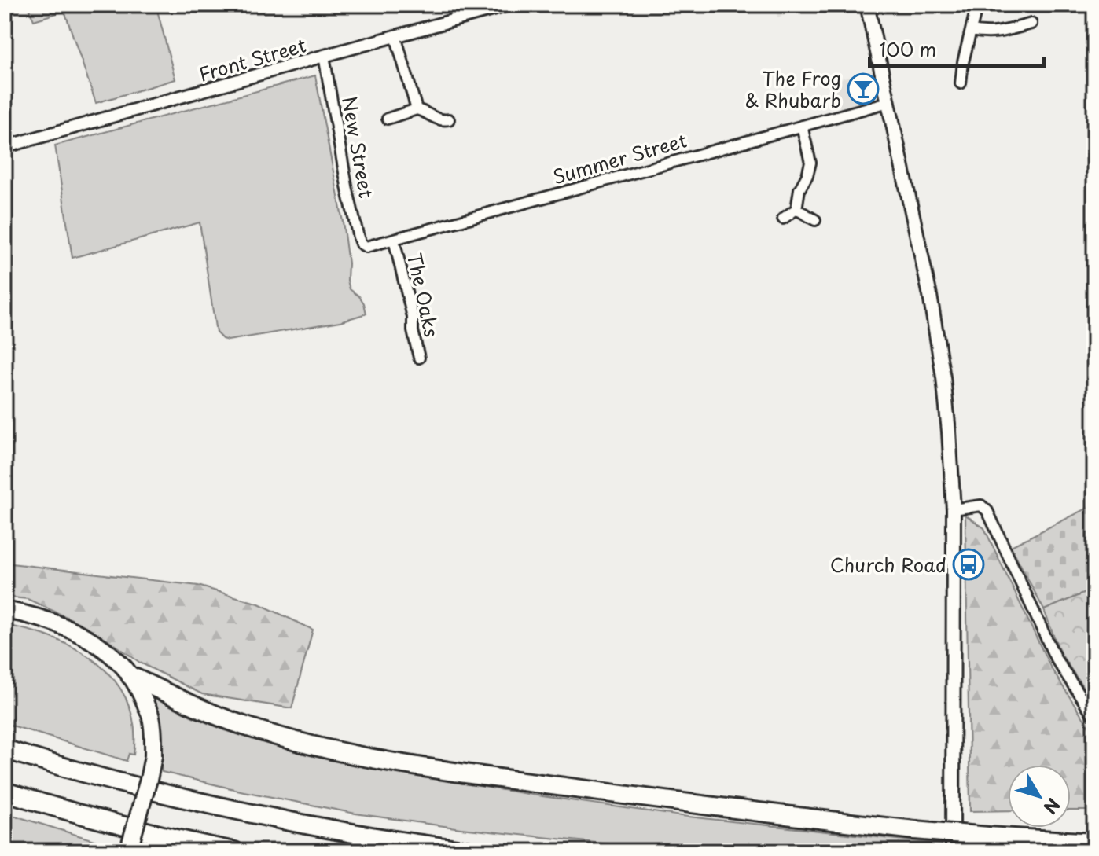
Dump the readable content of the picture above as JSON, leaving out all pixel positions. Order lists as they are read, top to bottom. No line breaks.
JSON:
{"streets":{"street":["Front Street","New Street","Summer Street","The Oaks"]},"crossings":[["Front Street","New Street"],["New Street","Summer Street"],["Summer Street","The Oaks"]],"places":{"bar":["The Frog & Rhubarb"],"bus stop":["Church Road"]},"scale_bar":"100 m","north":"bottom right"}
